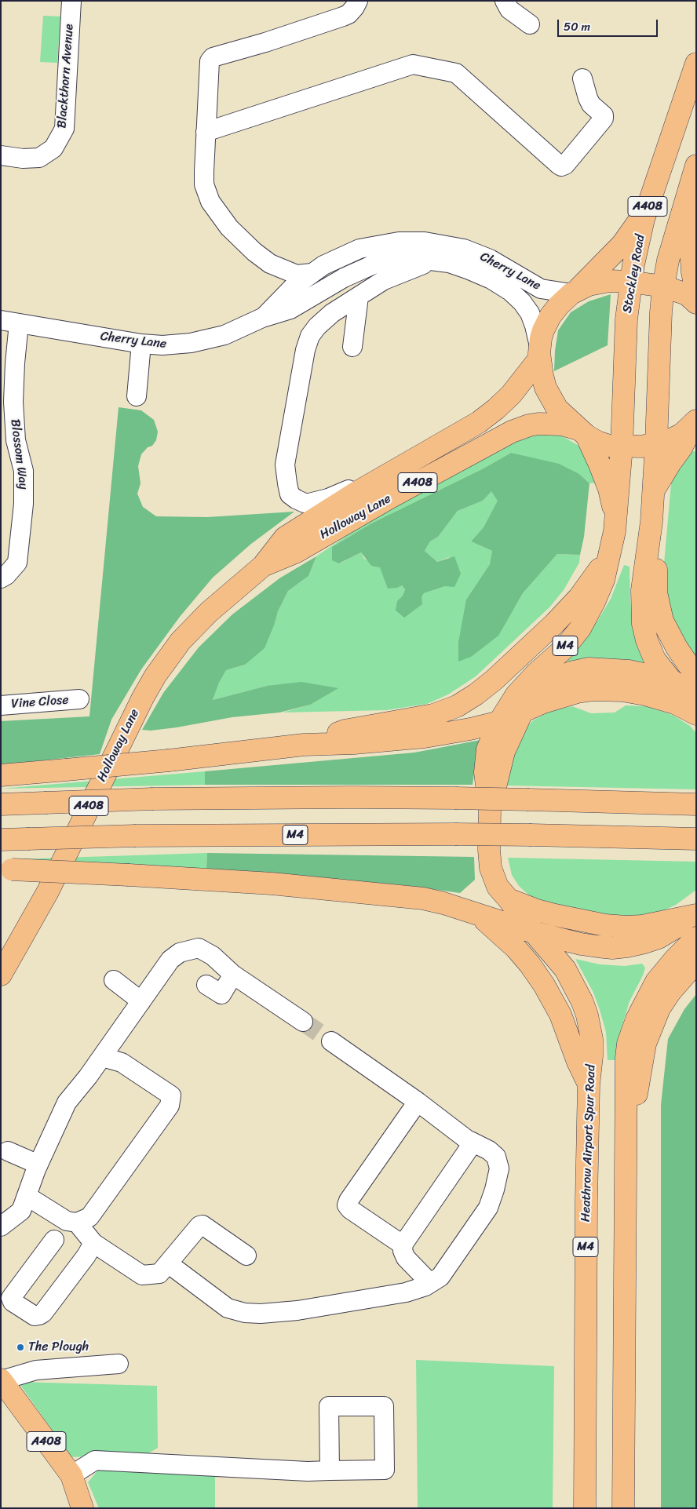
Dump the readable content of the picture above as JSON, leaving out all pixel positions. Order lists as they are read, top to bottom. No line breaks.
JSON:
{"streets":{"main road":["A408","Stockley Road","Holloway Lane","M4","Heathrow Airport Spur Road"],"street":["Blackthorn Avenue","Cherry Lane","Blossom Way","Vine Close"]},"crossings":[["A408","Cherry Lane"],["A408","Stockley Road"],["A408","Holloway Lane"],["A408","M4"],["Cherry Lane","Blossom Way"],["Cherry Lane","Holloway Lane"],["Stockley Road","M4"],["Holloway Lane","M4"],["M4","Heathrow Airport Spur Road"]],"places":["The Plough"],"scale_bar":"50 m"}
